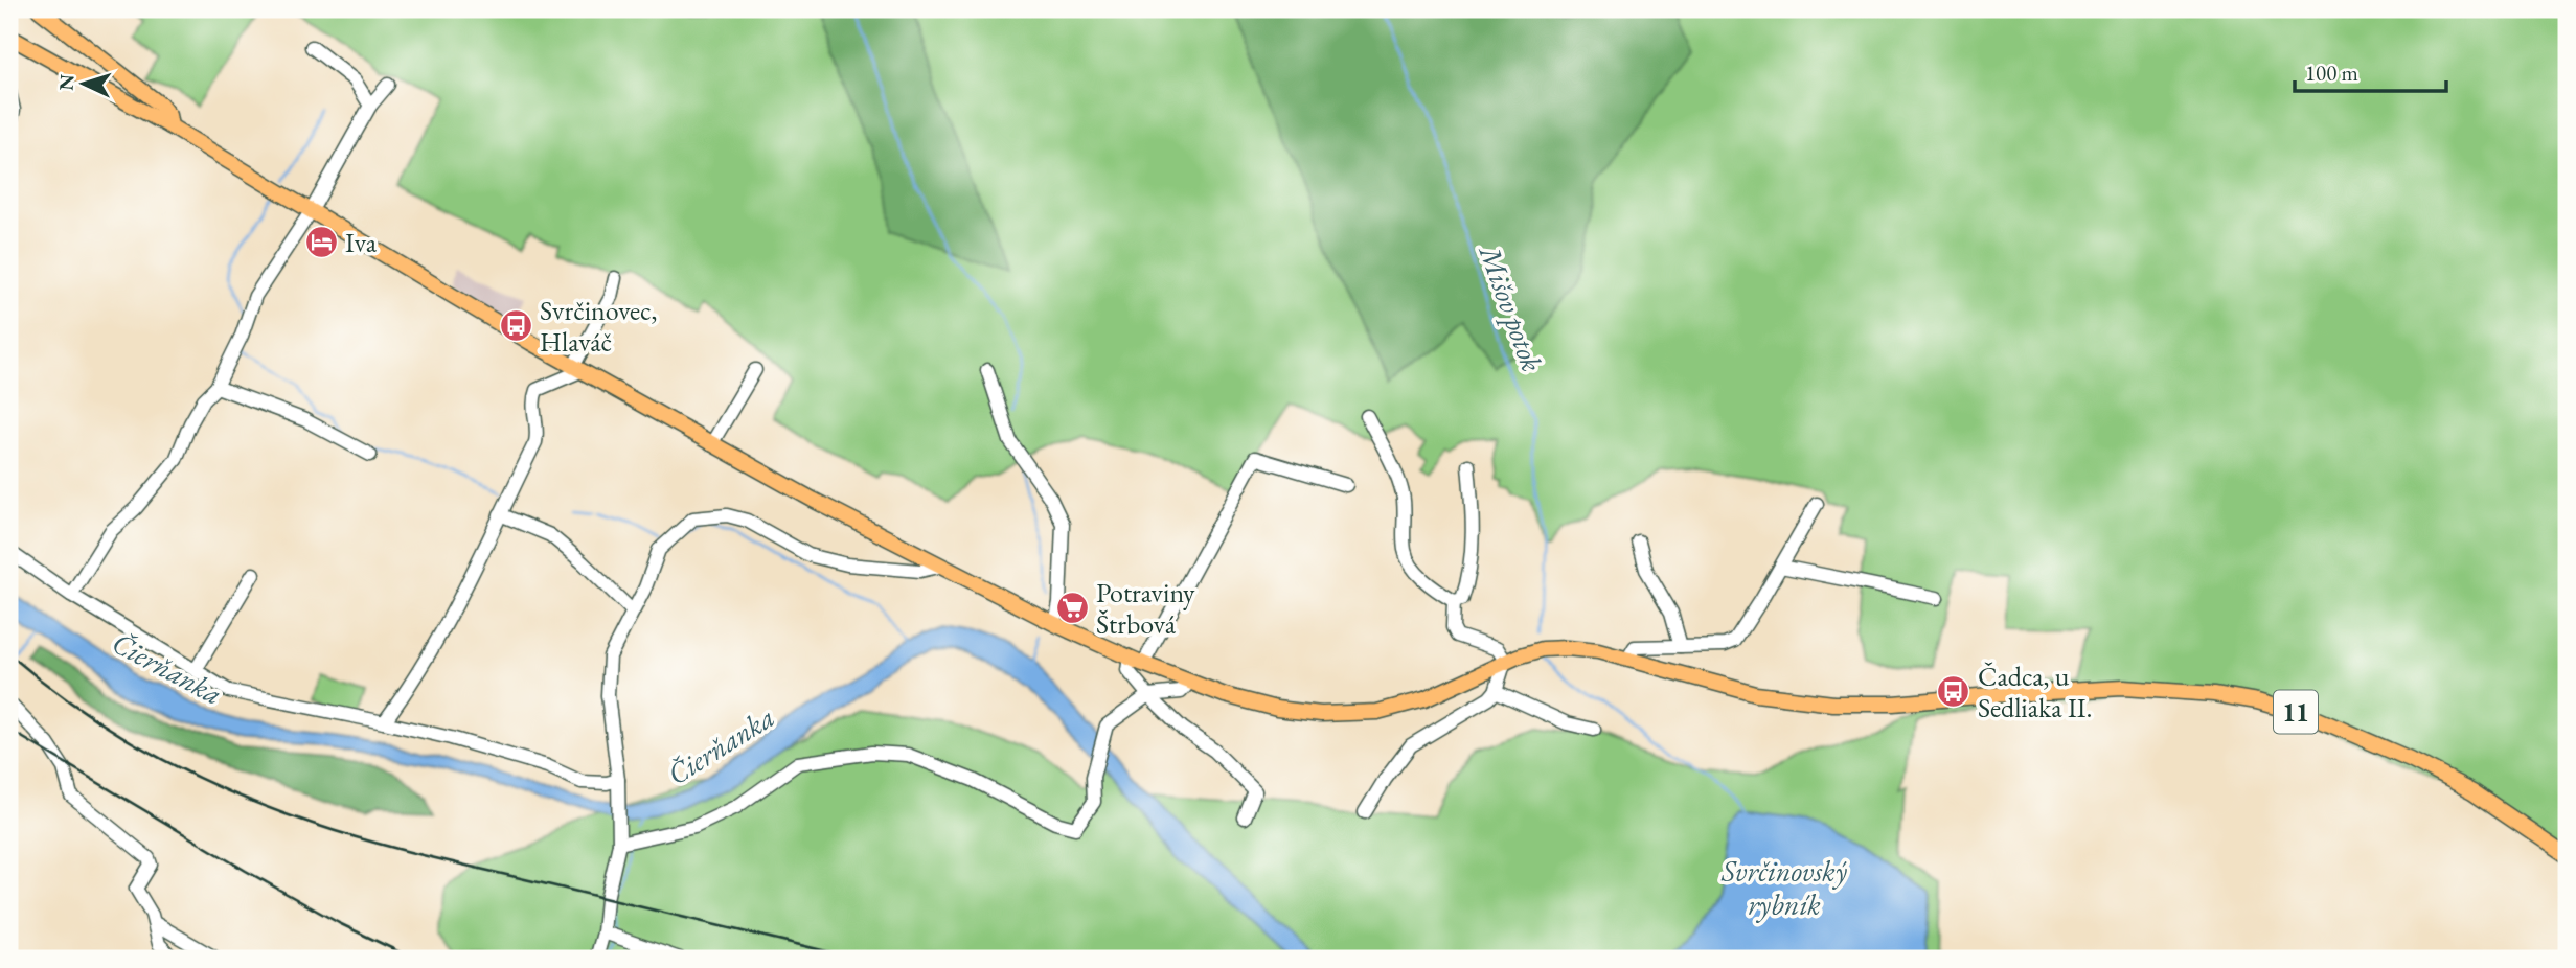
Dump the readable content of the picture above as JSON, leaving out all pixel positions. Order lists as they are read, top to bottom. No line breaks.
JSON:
{"streets":{"main road":["11"]},"water":["Mišov potok","Čierňanka","Svrčinovský rybník"],"places":{"hotel":["Iva"],"bus stop":["Svrčinovec, Hlaváč","Čadca, u Sedliaka II."],"supermarket":["Potraviny Štrbová"]},"scale_bar":"100 m","north":"left"}
